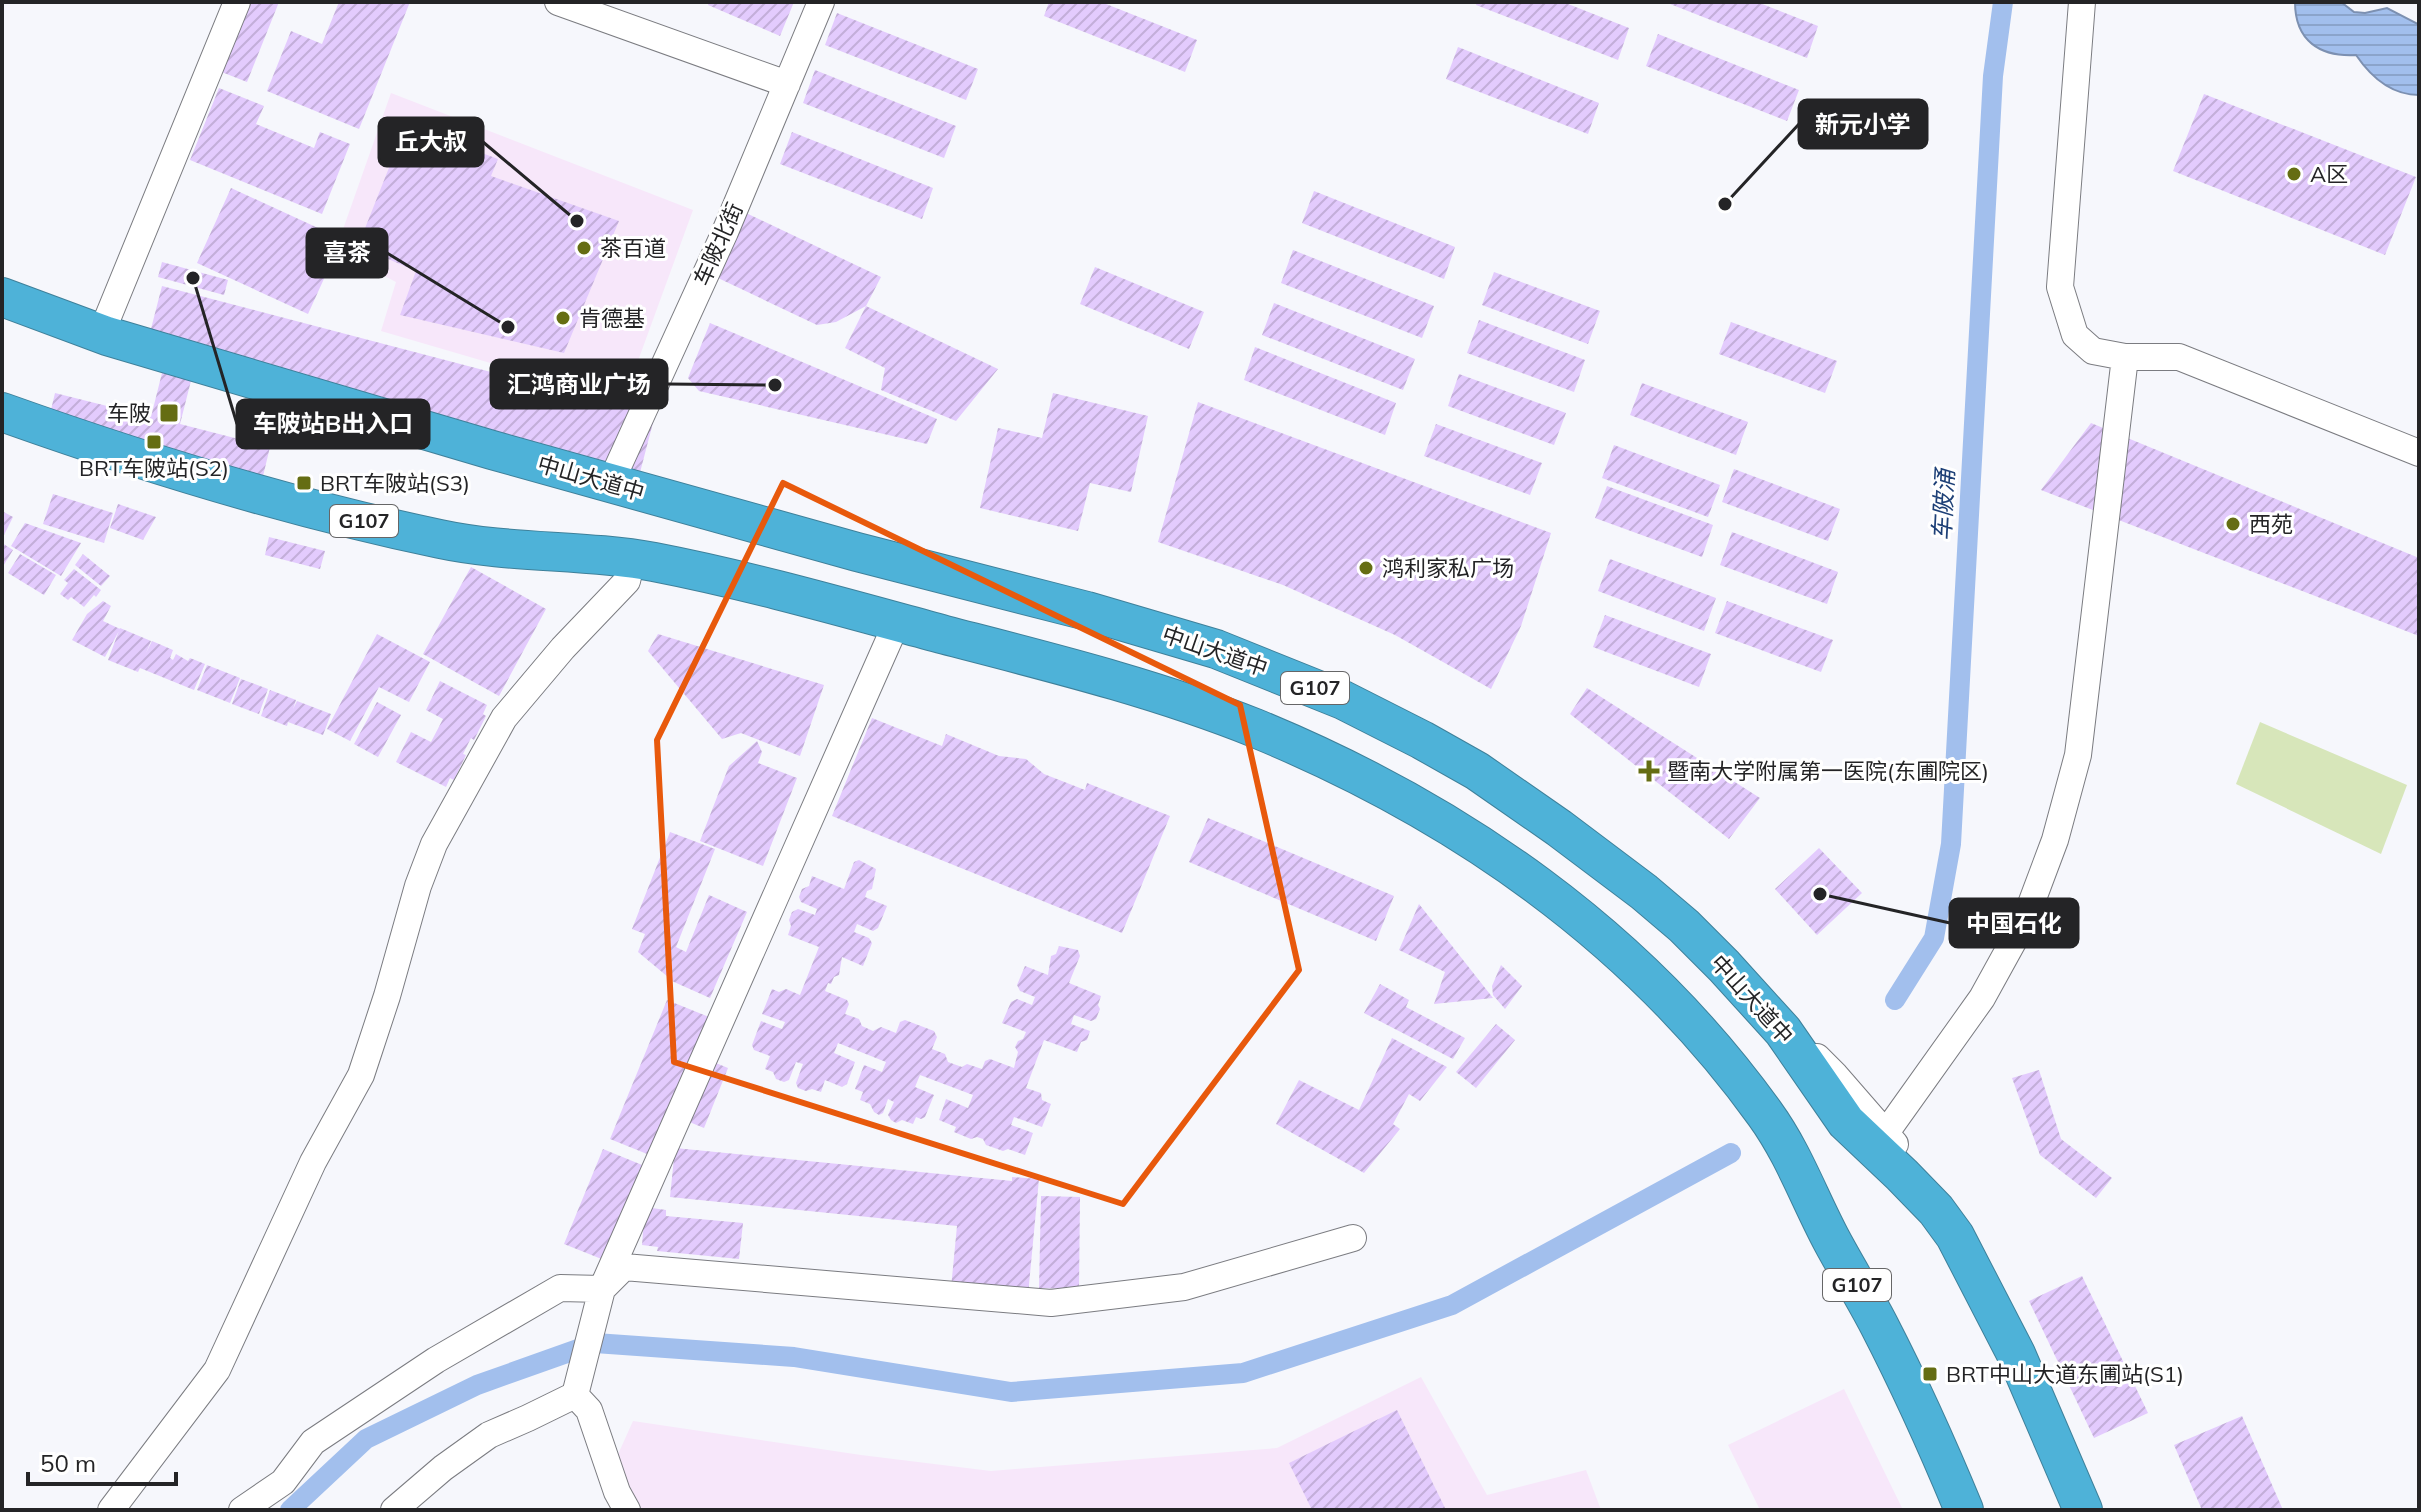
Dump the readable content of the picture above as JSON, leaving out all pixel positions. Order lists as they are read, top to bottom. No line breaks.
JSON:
{"streets":{"highway":["中山大道中","G107"],"street":["车陂北街"]},"crossings":[["车陂北街","中山大道中"]],"water":["车陂涌"],"places":{"other":["A区","新元小学","丘大叔","茶百道","车陂站B出入口","肯德基","喜茶","汇鸿商业广场","西苑","鸿利家私广场","中国石化"],"transit":["车陂","BRT车陂站(S2)","BRT车陂站(S3)","BRT中山大道东圃站(S1)"],"health":["暨南大学附属第一医院(东圃院区)"]},"scale_bar":"50 m"}
